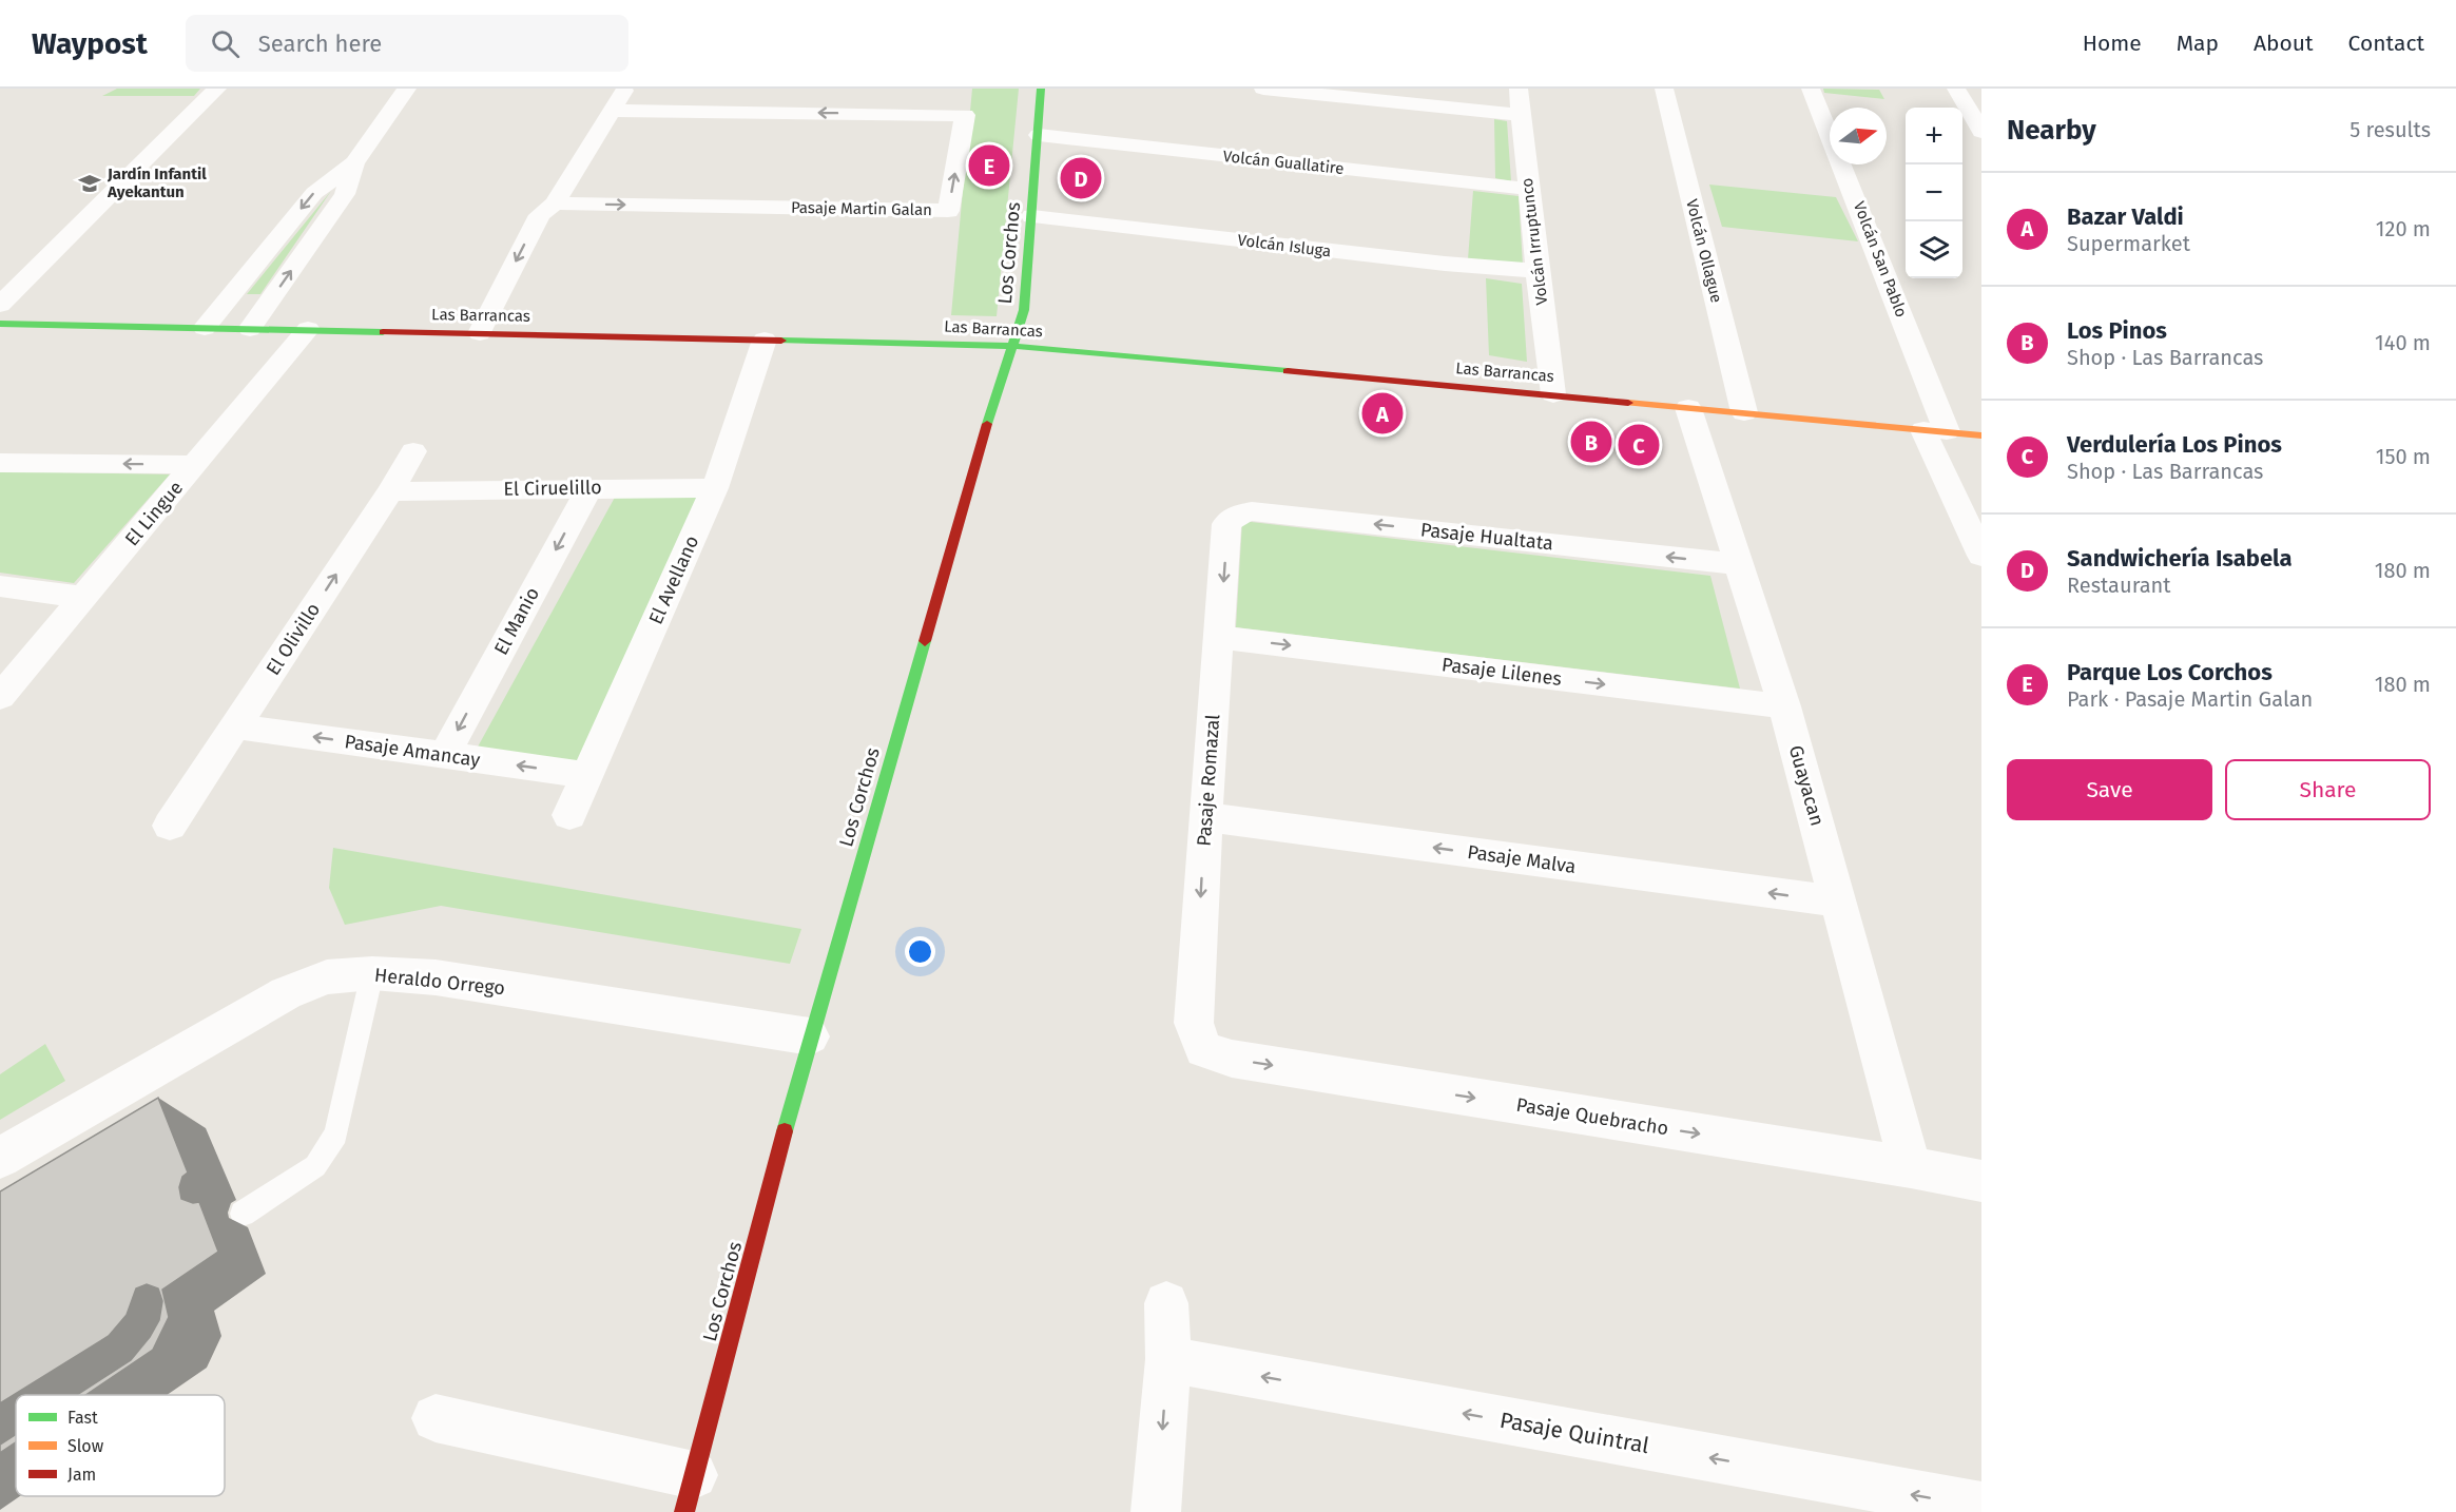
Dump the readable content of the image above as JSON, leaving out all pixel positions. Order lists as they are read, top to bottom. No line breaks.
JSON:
{"streets":{"street":["Volcán Guallatire","Pasaje Martin Galan","Volcán Irruptunco","Volcán Isluga","Volcán Ollague","Los Corchos","Volcán San Pablo","Las Barrancas","El Ciruelillo","El Lingue","Pasaje Hualtata","El Avellano","El Manio","El Olivillo","Pasaje Lilenes","Pasaje Amancay","Pasaje Romazal","Guayacan","Pasaje Malva","Heraldo Orrego","Pasaje Quebracho","Pasaje Quintral"]},"crossings":[["Volcán Guallatire","Volcán Irruptunco"],["Volcán Guallatire","Los Corchos"],["Volcán Irruptunco","Volcán Isluga"],["Volcán Irruptunco","Las Barrancas"],["Volcán Isluga","Los Corchos"],["Volcán Ollague","Las Barrancas"],["Los Corchos","Las Barrancas"],["Los Corchos","Heraldo Orrego"],["Volcán San Pablo","Las Barrancas"],["Las Barrancas","El Lingue"],["Las Barrancas","El Avellano"],["Las Barrancas","Guayacan"],["El Ciruelillo","El Avellano"],["El Ciruelillo","El Manio"],["El Ciruelillo","El Olivillo"],["Pasaje Hualtata","Pasaje Romazal"],["Pasaje Hualtata","Guayacan"],["El Avellano","Pasaje Amancay"],["El Manio","Pasaje Amancay"],["El Olivillo","Pasaje Amancay"],["Pasaje Lilenes","Pasaje Romazal"],["Pasaje Lilenes","Guayacan"],["Pasaje Romazal","Pasaje Malva"],["Pasaje Romazal","Pasaje Quebracho"],["Guayacan","Pasaje Malva"],["Guayacan","Pasaje Quebracho"]],"one_way":["Pasaje Hualtata","El Manio","El Olivillo","Pasaje Lilenes","Pasaje Amancay","Pasaje Romazal","Pasaje Malva","Pasaje Quebracho","Pasaje Quintral"],"places":{"school or university":["Jardín Infantil Ayekantun"]},"legend":["Fast","Slow","Jam"],"north":"right","page":{"header":"Waypost","search":"Search here","nav":["Home","Map","About","Contact"],"heading":["Nearby","5 results"],"map_buttons":["+","−"],"pins":["E","D","A","B","C"],"list":[{"mark":"A","name":"Bazar Valdi","note":"Supermarket","value":"120 m"},{"mark":"B","name":"Los Pinos","note":"Shop · Las Barrancas","value":"140 m"},{"mark":"C","name":"Verdulería Los Pinos","note":"Shop · Las Barrancas","value":"150 m"},{"mark":"D","name":"Sandwichería Isabela","note":"Restaurant","value":"180 m"},{"mark":"E","name":"Parque Los Corchos","note":"Park · Pasaje Martin Galan","value":"180 m"}],"buttons":["Save","Share"]}}
